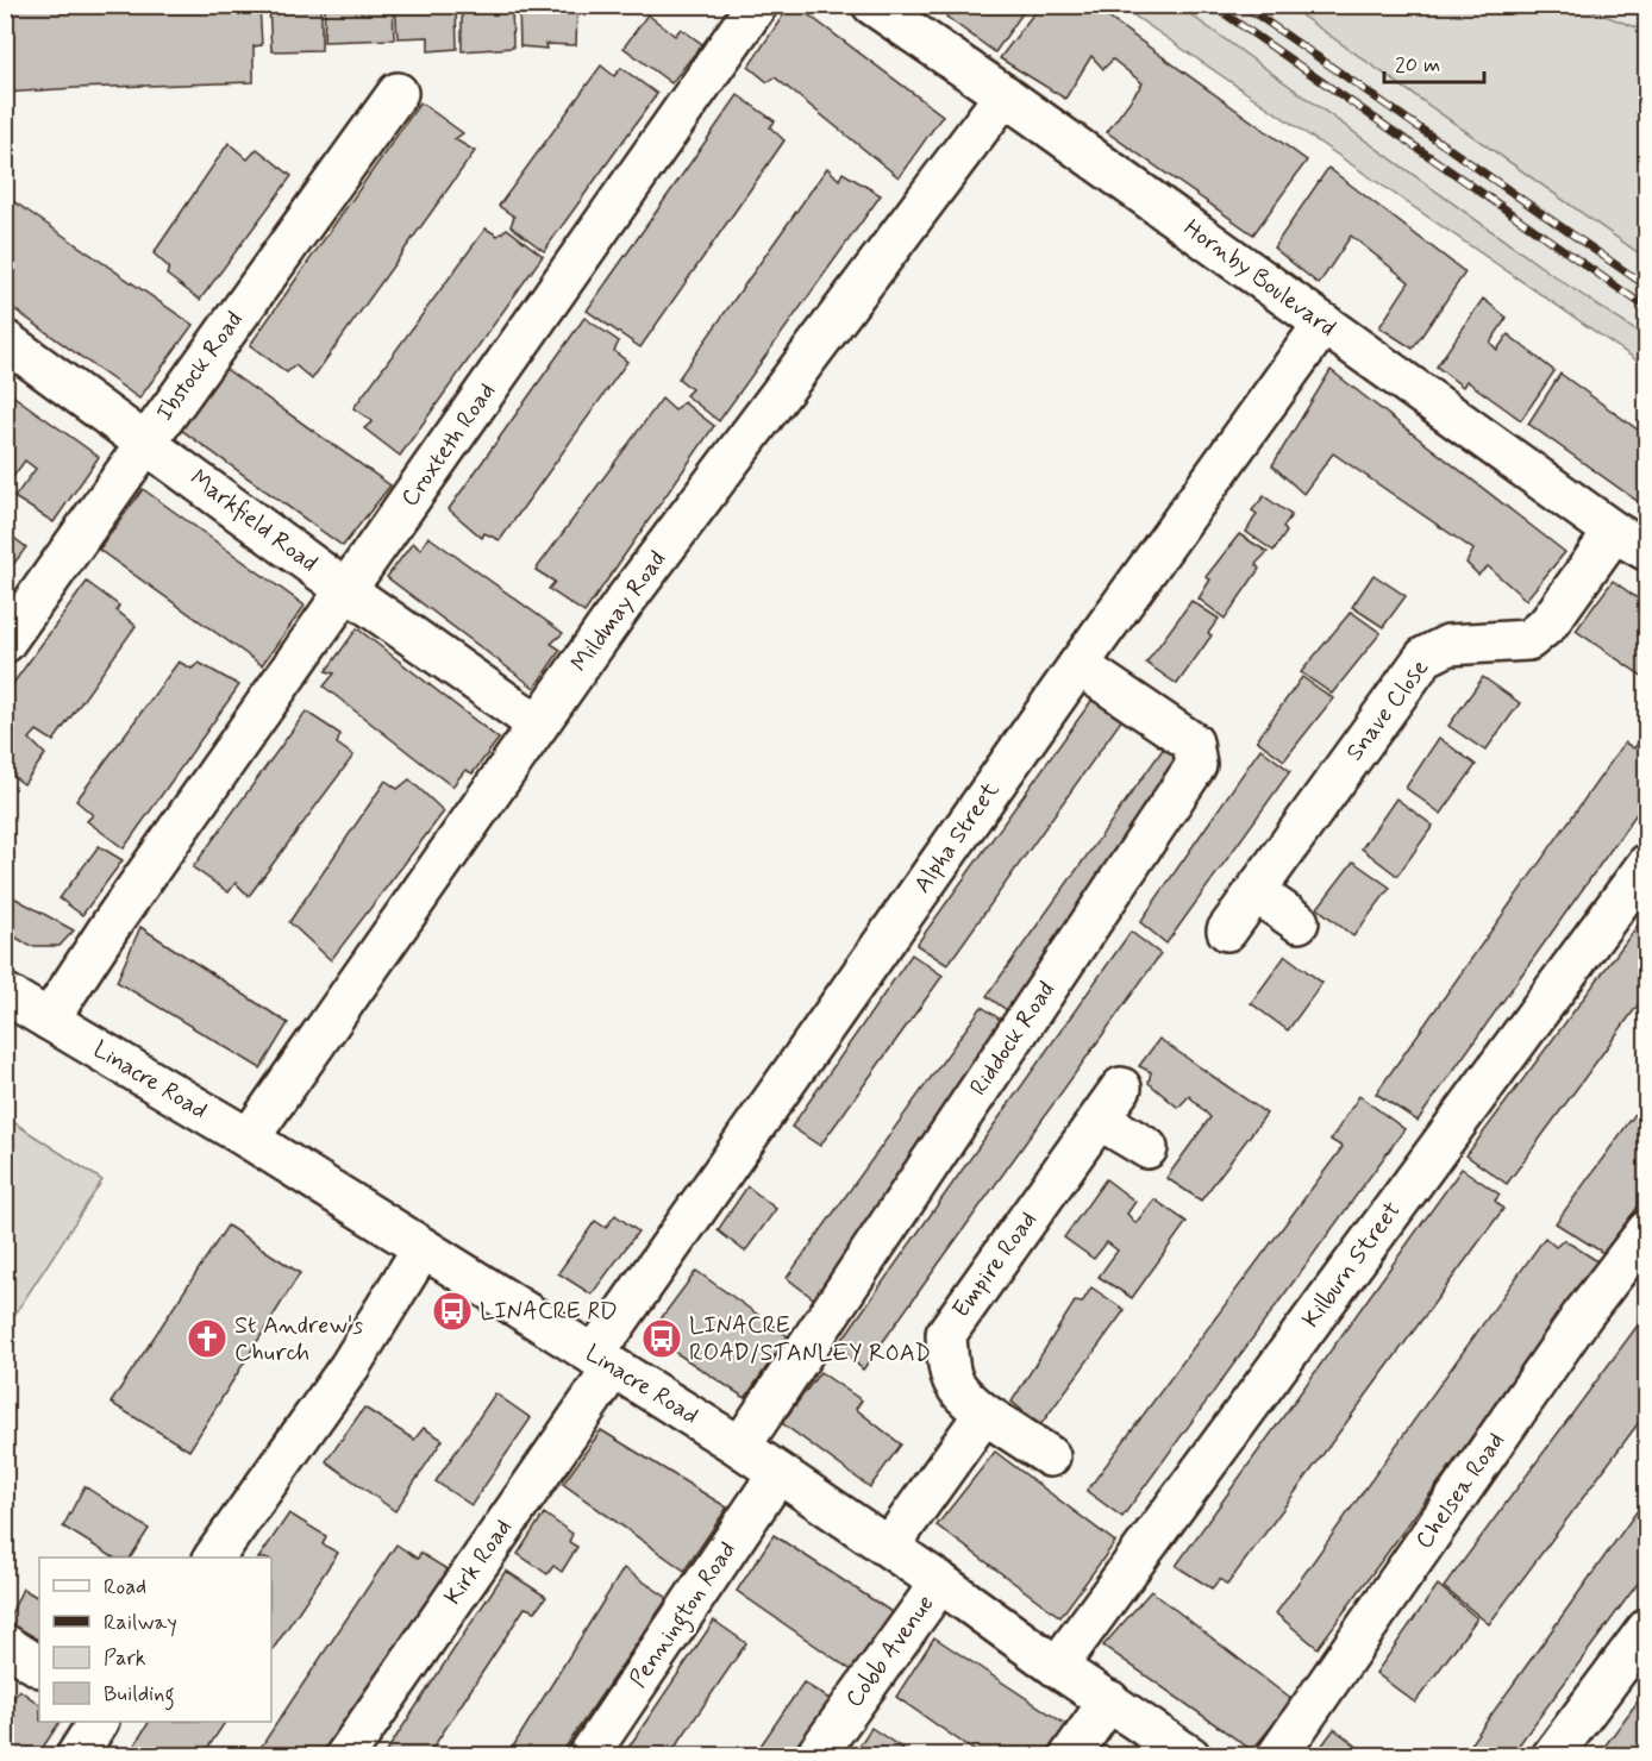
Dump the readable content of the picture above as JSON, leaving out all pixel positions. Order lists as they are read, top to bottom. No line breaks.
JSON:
{"streets":{"street":["Hornby Boulevard","Ibstock Road","Croxteth Road","Markfield Road","Mildmay Road","Snave Close","Alpha Street","Riddock Road","Linacre Road","Empire Road","Kilburn Street","Chelsea Road","Kirk Road","Pennington Road","Cobb Avenue"]},"crossings":[["Hornby Boulevard","Mildmay Road"],["Hornby Boulevard","Snave Close"],["Hornby Boulevard","Alpha Street"],["Ibstock Road","Markfield Road"],["Croxteth Road","Markfield Road"],["Croxteth Road","Linacre Road"],["Markfield Road","Mildmay Road"],["Mildmay Road","Linacre Road"],["Alpha Street","Riddock Road"],["Alpha Street","Linacre Road"],["Alpha Street","Kirk Road"],["Riddock Road","Linacre Road"],["Linacre Road","Kilburn Street"],["Linacre Road","Kirk Road"],["Linacre Road","Pennington Road"],["Linacre Road","Cobb Avenue"]],"places":{"bus stop":["LINACRE RD","LINACRE ROAD/STANLEY ROAD"],"church":["St Andrew's Church"]},"legend":["Road","Railway","Park","Building"],"scale_bar":"20 m"}
